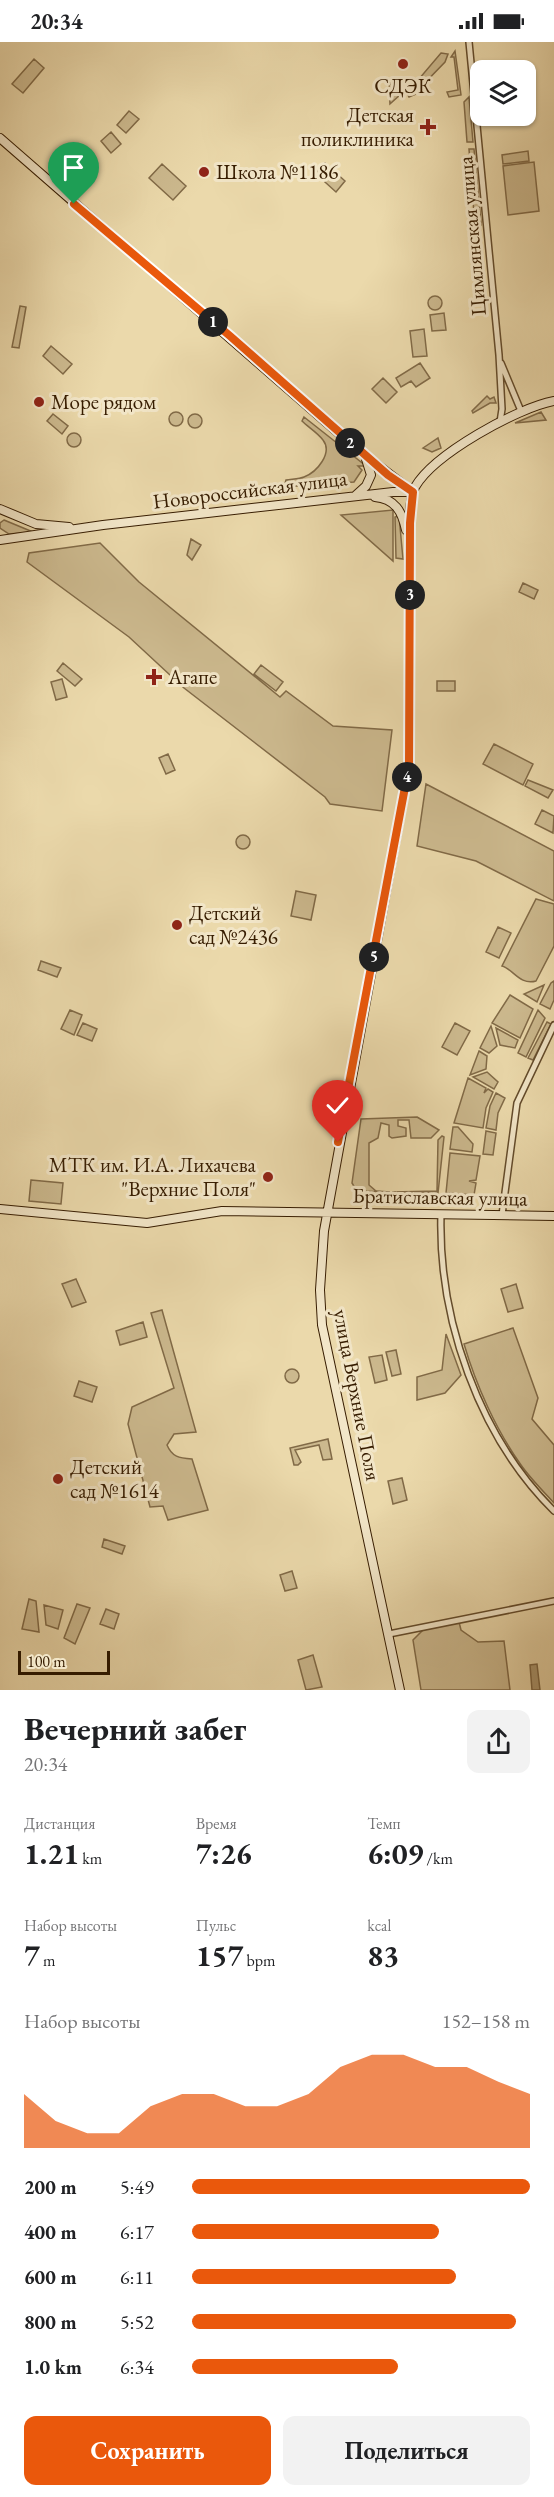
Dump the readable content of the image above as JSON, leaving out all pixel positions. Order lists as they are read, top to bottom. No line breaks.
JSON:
{"streets":{"main road":["Новороссийская улица","Братиславская улица","улица Верхние Поля"],"street":["Цимлянская улица"]},"crossings":[["Новороссийская улица","улица Верхние Поля"],["Братиславская улица","улица Верхние Поля"]],"places":{"other":["СДЭК","Школа №1186","Море рядом","Детский сад №2436","МТК им. И.А. Лихачева \"Верхние Поля\"","Детский сад №1614"],"health":["Детская поликлиника","Агапе"]},"scale_bar":"100 m","page":{"status":"20:34","pins":["1","2","3","4","5"],"scale":"100 m","heading":["Вечерний забег","20:34"],"stats":[["Дистанция","1.21 km"],["Время","7:26"],["Темп","6:09 /km"],["Набор высоты","7 m"],["Пульс","157 bpm"],["kcal","83"]],"chart":["Набор высоты","152–158 m"],"list":[{"name":"200 m","note":"5:49"},{"name":"400 m","note":"6:17"},{"name":"600 m","note":"6:11"},{"name":"800 m","note":"5:52"},{"name":"1.0 km","note":"6:34"}],"buttons":["Сохранить","Поделиться"]}}
